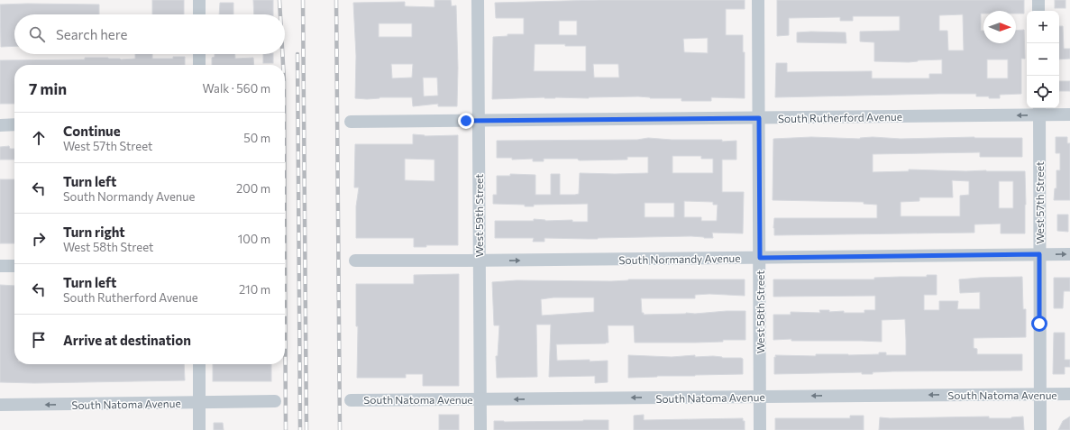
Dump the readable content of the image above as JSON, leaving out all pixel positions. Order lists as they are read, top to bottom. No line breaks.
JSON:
{"streets":{"street":["South Rutherford Avenue","West 57th Street","West 59th Street","South Normandy Avenue","West 58th Street","South Natoma Avenue"]},"crossings":[["South Rutherford Avenue","West 57th Street"],["South Rutherford Avenue","West 59th Street"],["South Rutherford Avenue","West 58th Street"],["West 57th Street","South Normandy Avenue"],["West 57th Street","South Natoma Avenue"],["West 59th Street","South Normandy Avenue"],["West 59th Street","South Natoma Avenue"],["South Normandy Avenue","West 58th Street"],["West 58th Street","South Natoma Avenue"]],"one_way":["South Rutherford Avenue","South Normandy Avenue","South Natoma Avenue"],"north":"right","page":{"map_buttons":["+","−"],"search":"Search here","heading":["7 min","Walk · 560 m"],"list":[["Continue","West 57th Street","50 m"],["Turn left","South Normandy Avenue","200 m"],["Turn right","West 58th Street","100 m"],["Turn left","South Rutherford Avenue","210 m"],"Arrive at destination"]}}
